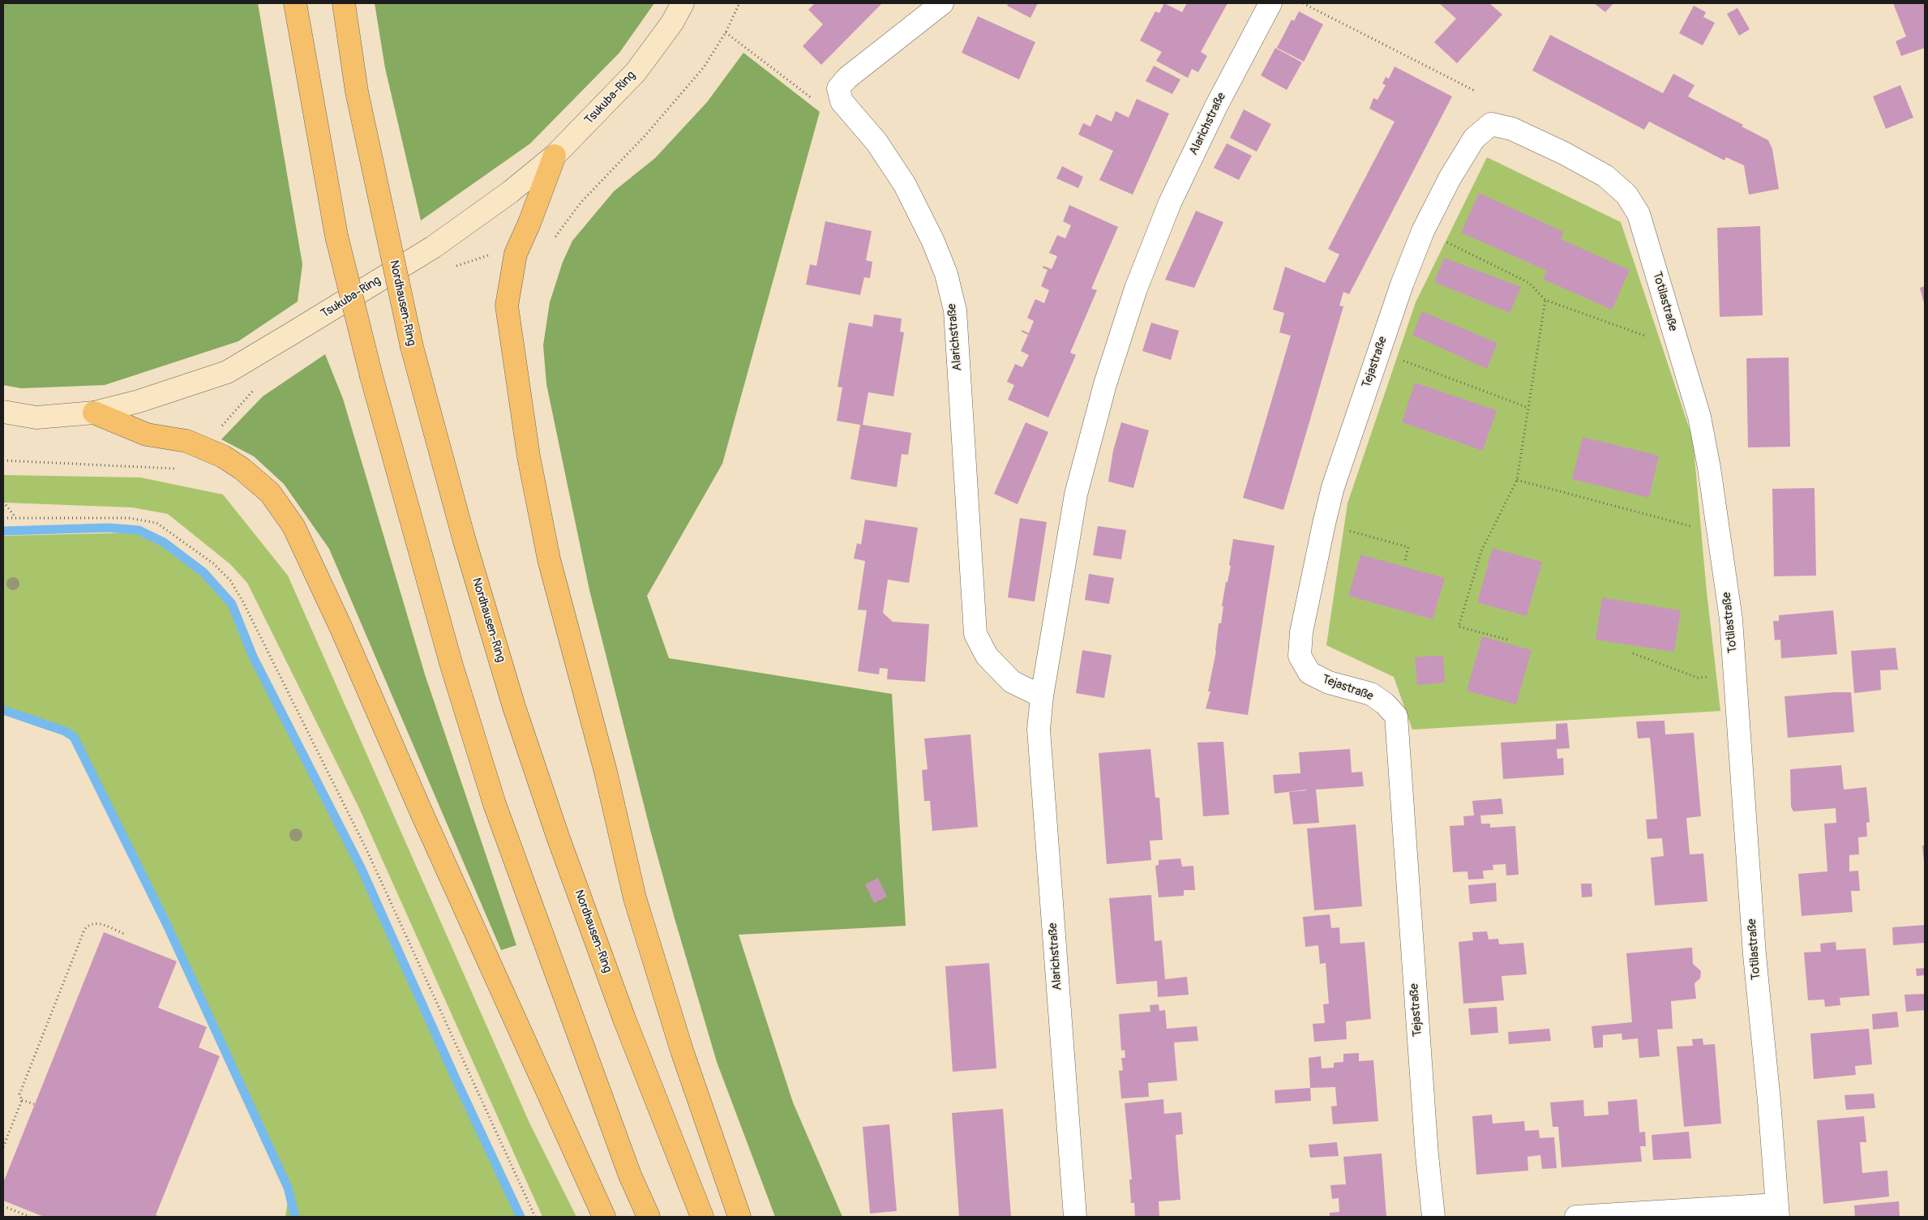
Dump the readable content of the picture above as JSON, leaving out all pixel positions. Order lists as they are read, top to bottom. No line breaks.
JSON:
{"streets":{"highway":["Nordhausen-Ring"],"main road":["Tsukuba-Ring"],"street":["Alarichstraße","Totilastraße","Tejastraße"]},"crossings":[["Totilastraße","Tejastraße"]]}
